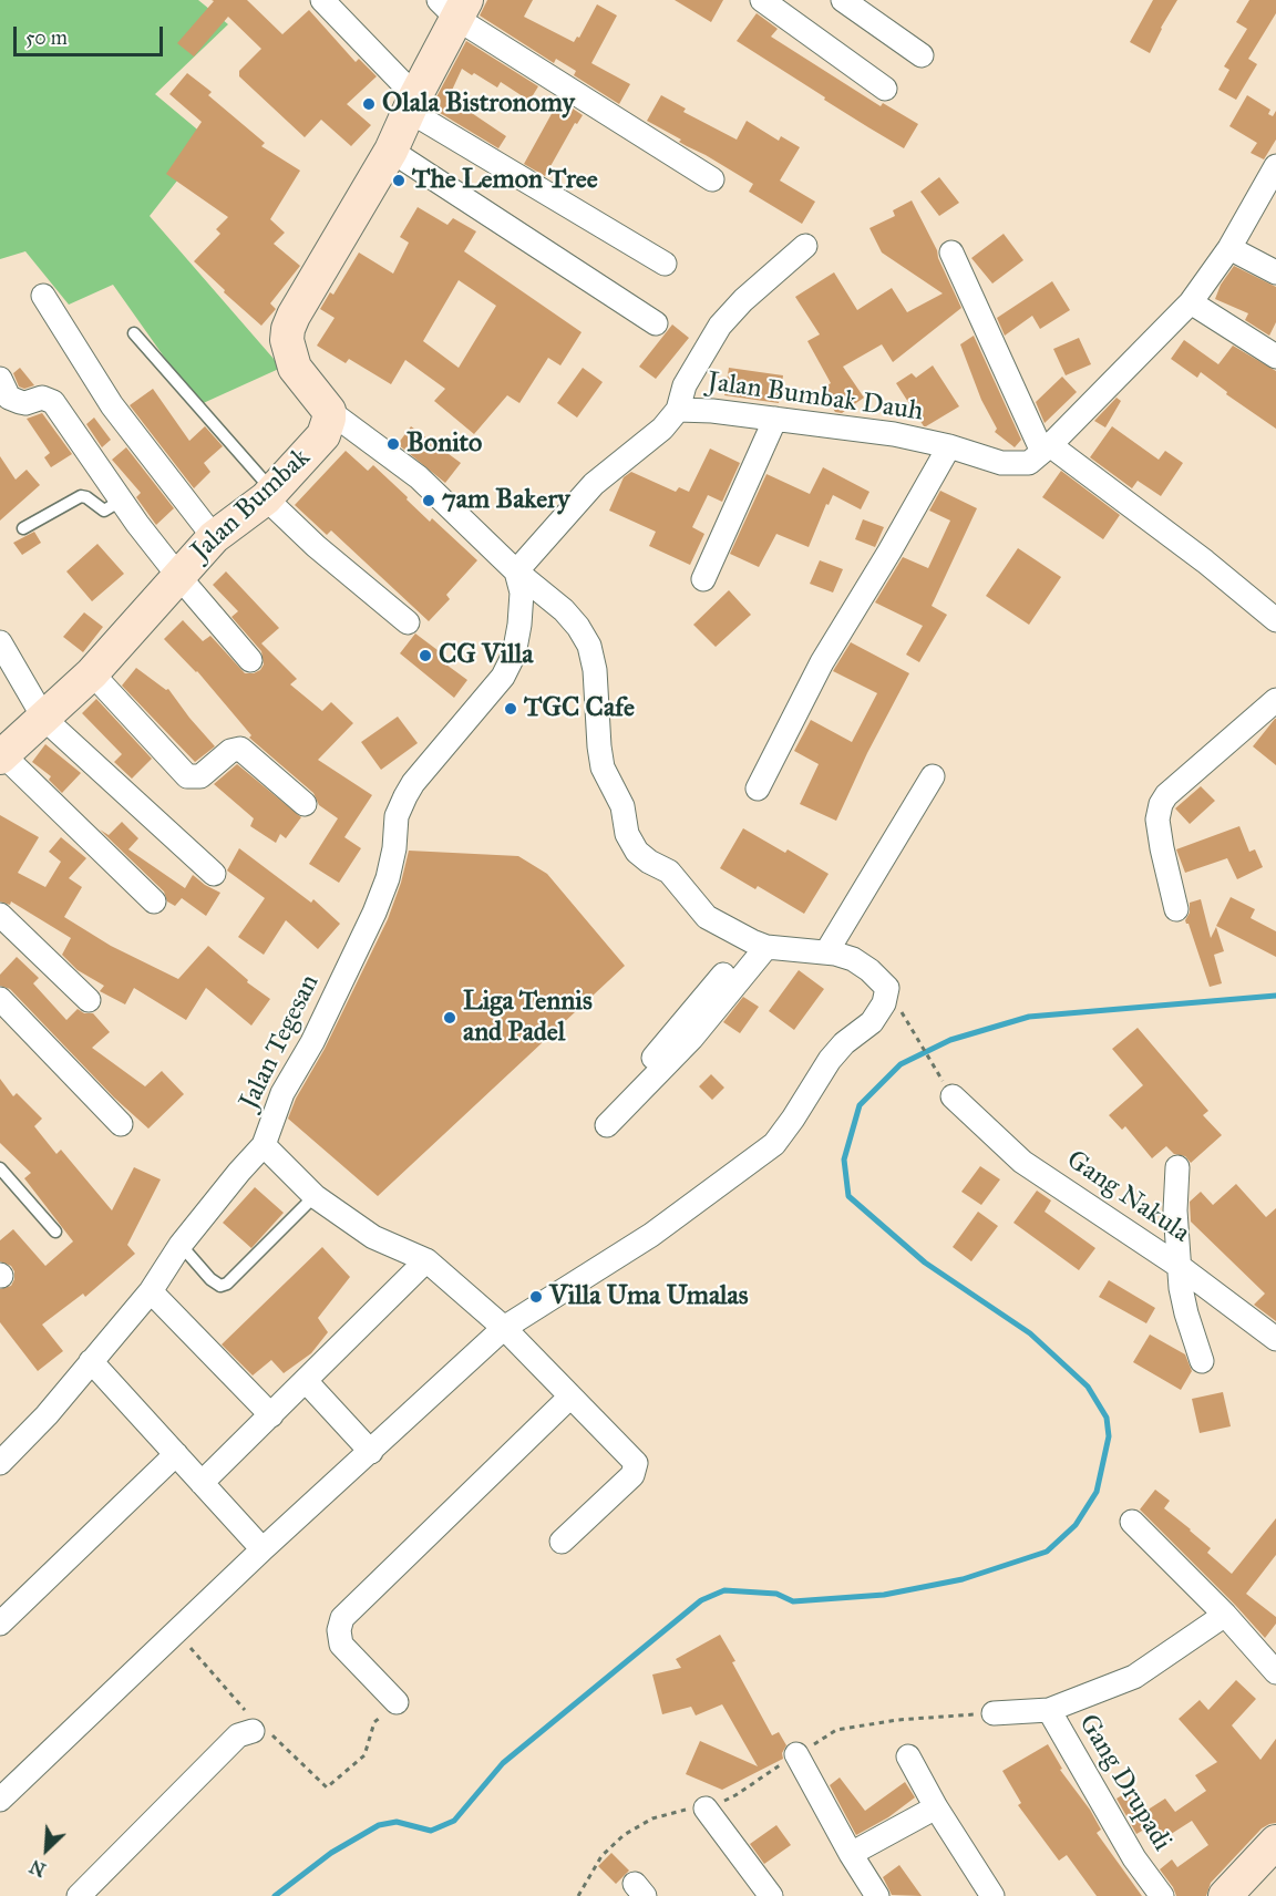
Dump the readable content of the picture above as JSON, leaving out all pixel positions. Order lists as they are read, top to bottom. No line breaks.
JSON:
{"streets":{"street":["Jalan Bumbak Dauh","Jalan Bumbak","Jalan Tegesan","Gang Nakula","Gang Drupadi"]},"crossings":[["Jalan Bumbak Dauh","Jalan Tegesan"]],"places":["Olala Bistronomy","The Lemon Tree","Bonito","7am Bakery","CG Villa","TGC Cafe","Liga Tennis and Padel","Villa Uma Umalas"],"scale_bar":"50 m","north":"bottom left"}
